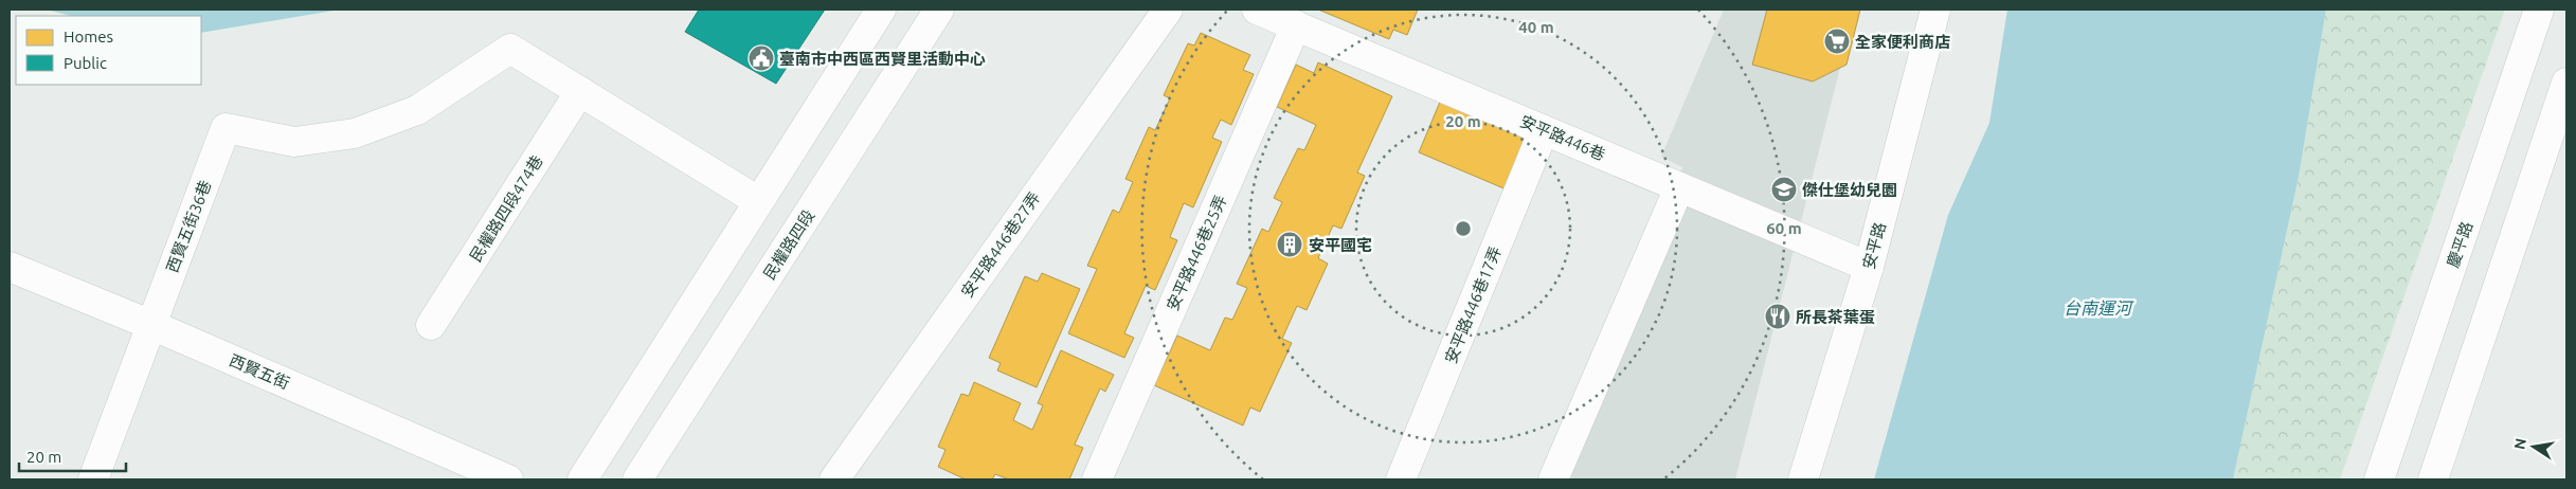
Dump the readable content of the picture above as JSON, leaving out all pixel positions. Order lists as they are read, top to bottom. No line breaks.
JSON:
{"streets":{"street":["安平路446巷","民權路四段474巷","西賢五街36巷","民權路四段","安平路446巷27弄","慶平路","安平路","安平路446巷25弄","安平路446巷17弄","西賢五街"]},"crossings":[["安平路446巷","安平路"],["安平路446巷","安平路446巷25弄"],["安平路446巷","安平路446巷17弄"],["民權路四段474巷","西賢五街36巷"],["西賢五街36巷","西賢五街"]],"water":["台南運河"],"places":{"supermarket":["全家便利商店"],"public building":["臺南市中西區西賢里活動中心"],"school or university":["傑仕堡幼兒園"],"building":["安平國宅"],"restaurant":["所長茶葉蛋"]},"legend":["Homes","Public"],"scale_bar":"20 m","north":"left","rings":["40 m","20 m","60 m"]}
